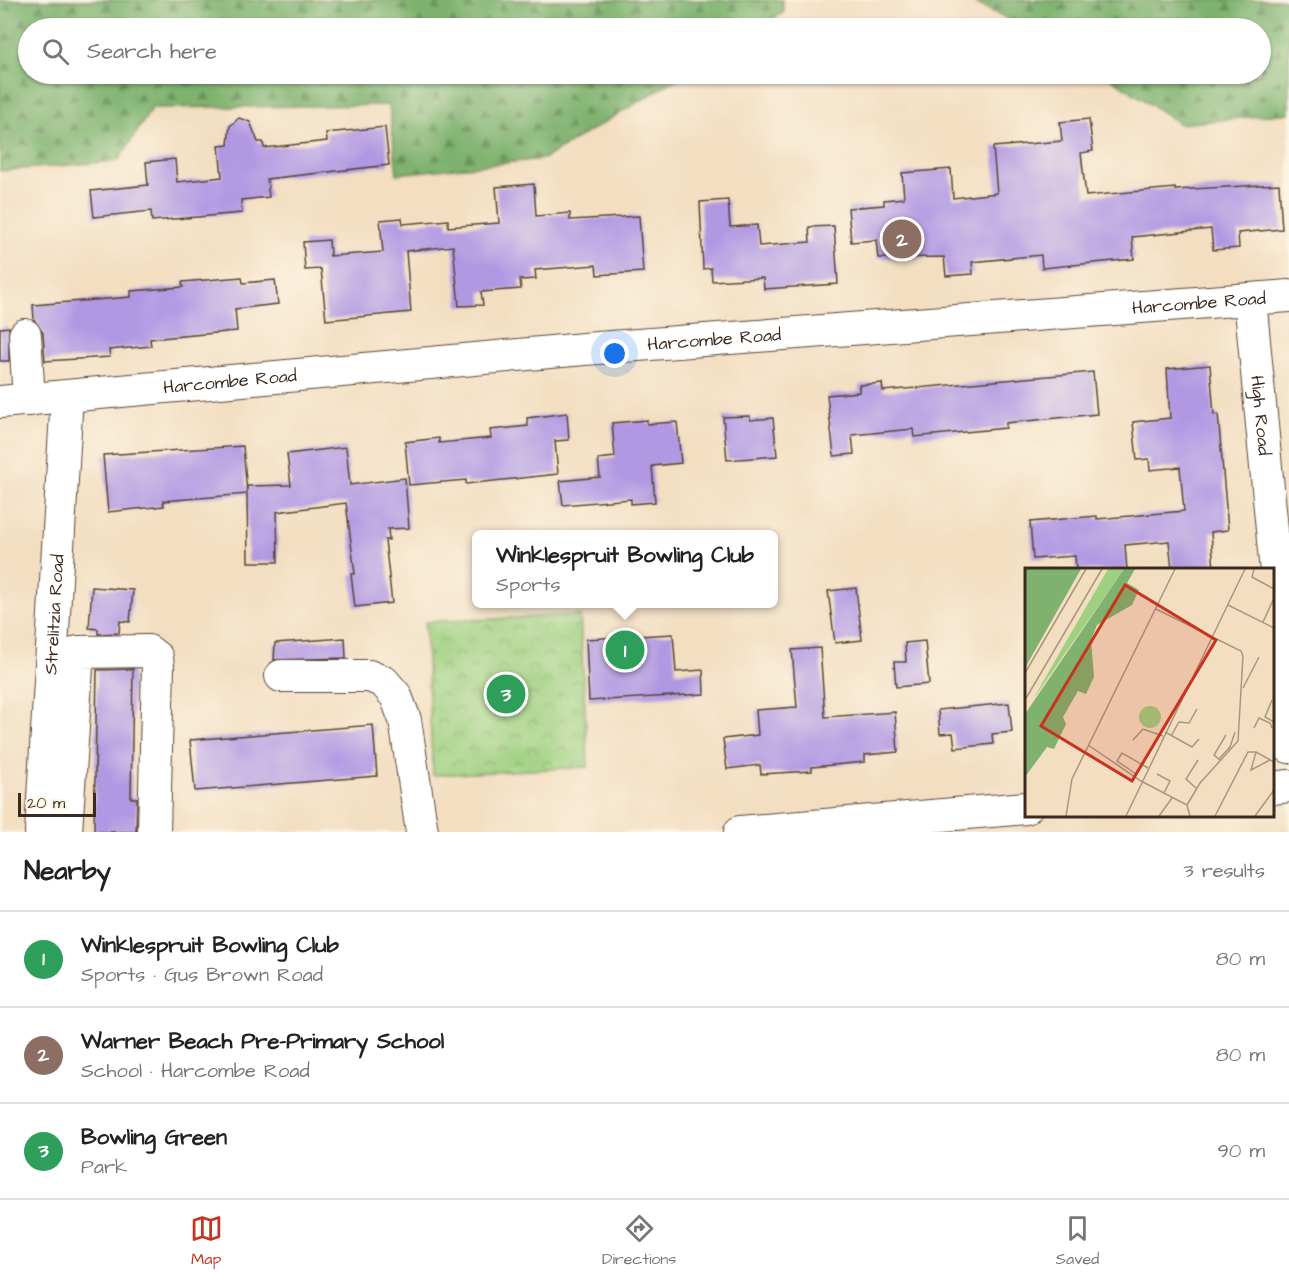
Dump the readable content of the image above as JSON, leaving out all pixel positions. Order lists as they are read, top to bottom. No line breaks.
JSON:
{"streets":{"street":["Harcombe Road","High Road","Strelitzia Road"]},"crossings":[["Harcombe Road","High Road"],["Harcombe Road","Strelitzia Road"]],"scale_bar":"20 m","page":{"search":"Search here","pins":["2","1","3"],"popup":["Winklespruit Bowling Club","Sports"],"scale":"20 m","heading":["Nearby","3 results"],"list":[{"mark":"1","name":"Winklespruit Bowling Club","note":"Sports · Gus Brown Road","value":"80 m"},{"mark":"2","name":"Warner Beach Pre-Primary School","note":"School · Harcombe Road","value":"80 m"},{"mark":"3","name":"Bowling Green","note":"Park","value":"90 m"}],"nav":["Map","Directions","Saved"]}}
